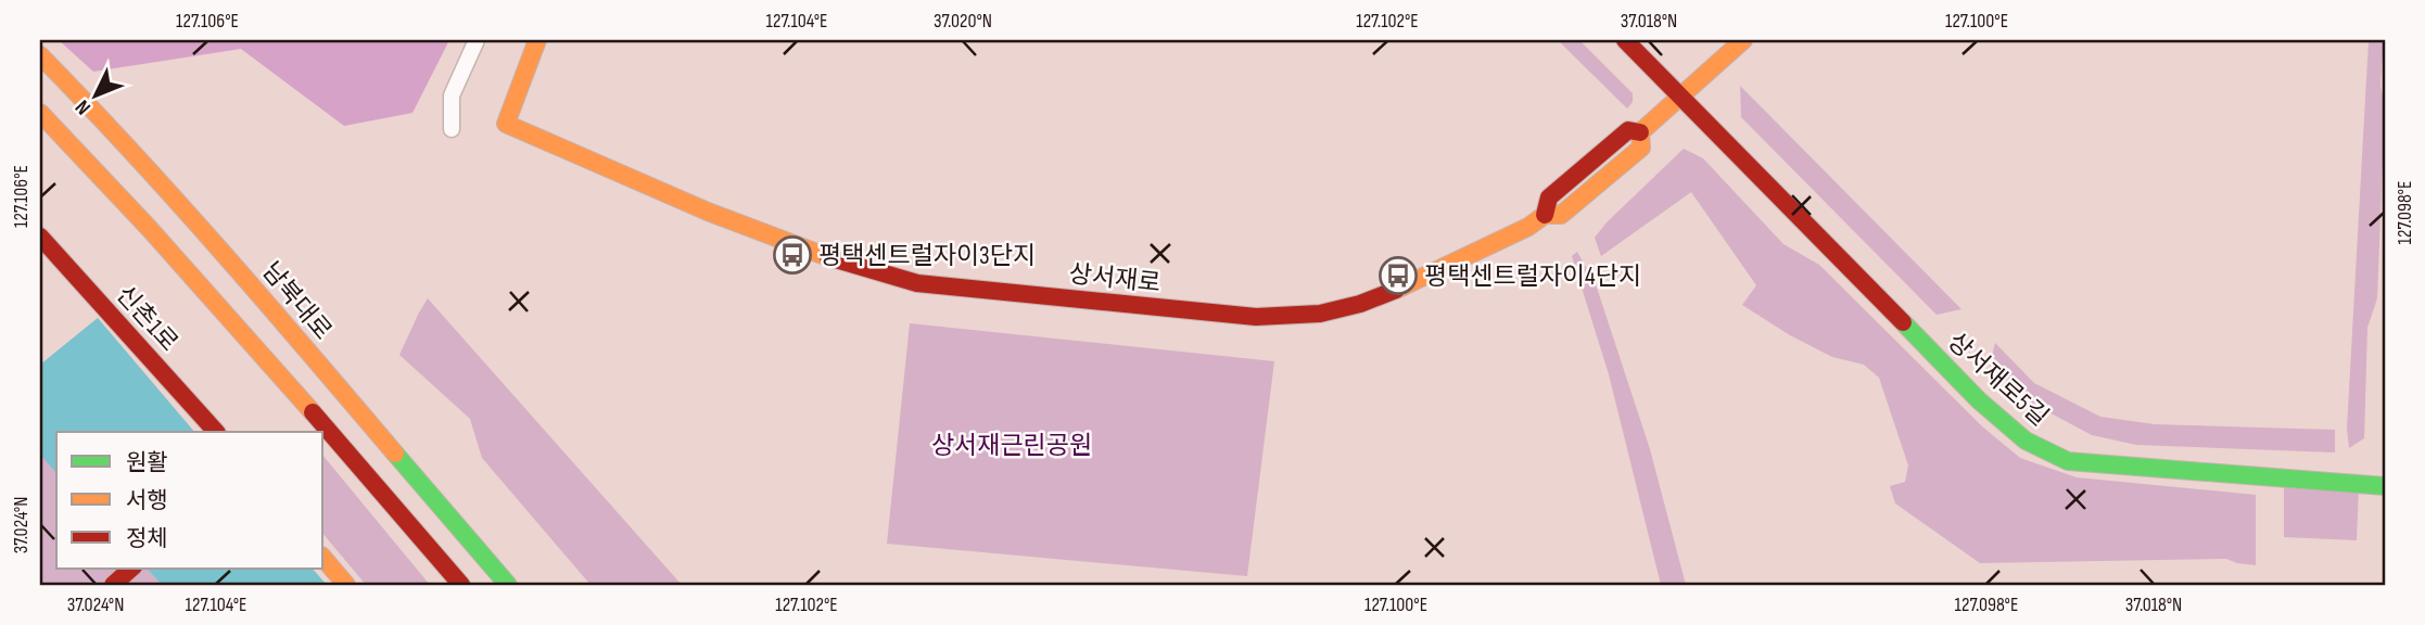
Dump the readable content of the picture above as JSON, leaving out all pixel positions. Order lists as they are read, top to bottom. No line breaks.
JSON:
{"streets":{"main road":["상서재로","남북대로","신촌1로","상서재로5길"]},"crossings":[["상서재로","상서재로5길"]],"parks":["상서재근린공원"],"places":{"bus stop":["평택센트럴자이3단지","평택센트럴자이4단지"]},"legend":["원활","서행","정체"],"north":"bottom left","coordinates":["127.106°E","127.104°E","37.020°N","127.102°E","37.018°N","127.100°E","127.098°E","37.024°N"]}
